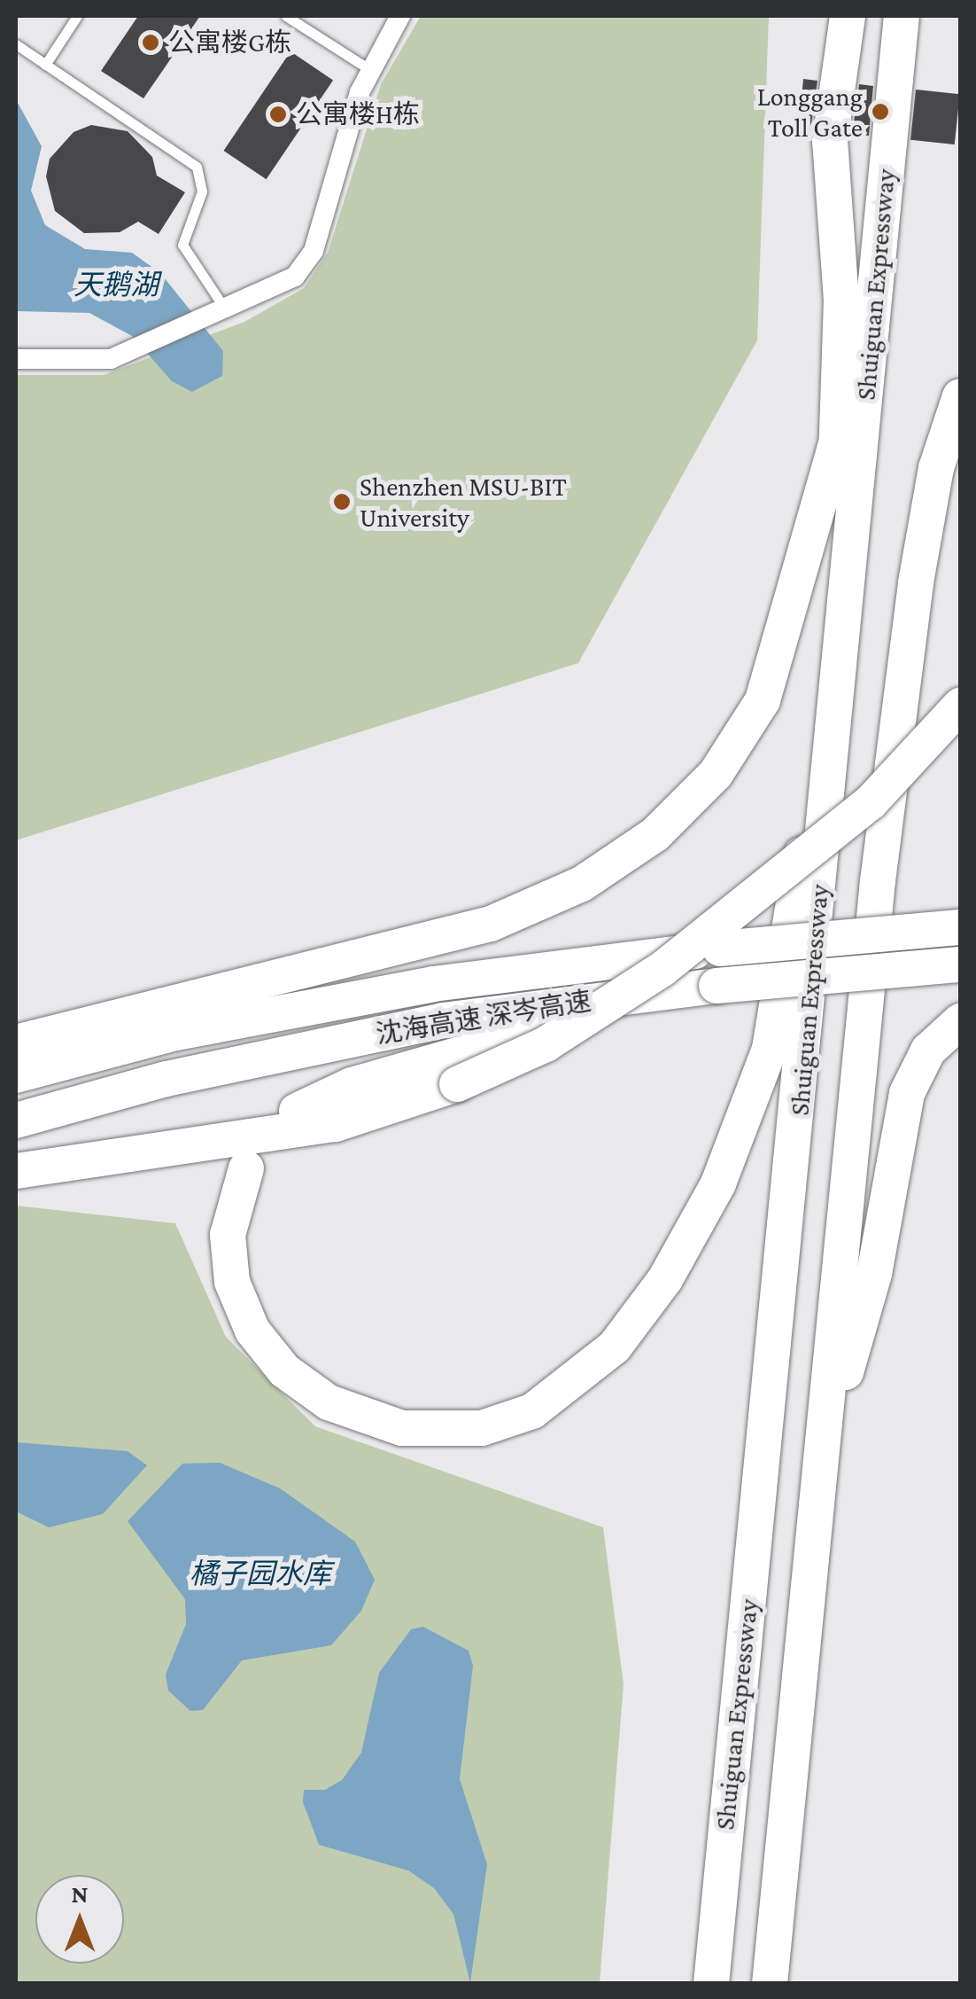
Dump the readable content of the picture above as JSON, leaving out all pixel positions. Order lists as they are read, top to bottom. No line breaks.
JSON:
{"streets":{"highway":["Shuiguan Expressway","沈海高速 深岑高速"]},"water":["天鹅湖","橘子园水库"],"places":["公寓楼G栋","Longgang Toll Gate","公寓楼H栋","Shenzhen MSU-BIT University"],"north":"top"}
